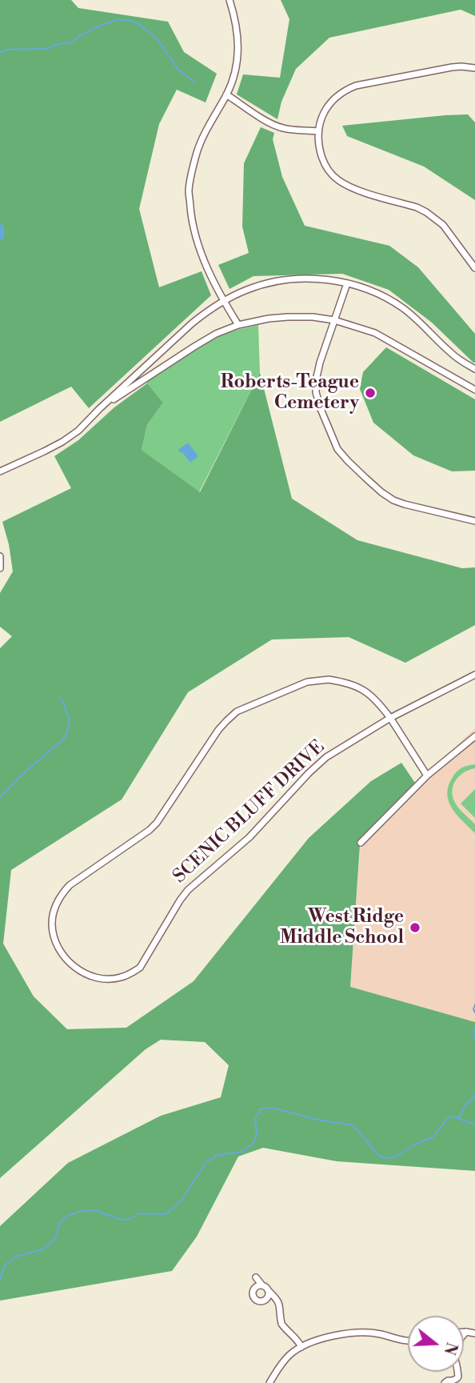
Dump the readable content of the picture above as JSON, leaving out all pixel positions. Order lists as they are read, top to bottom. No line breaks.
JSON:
{"streets":{"street":["SCENIC BLUFF DRIVE"]},"places":["Roberts-Teague Cemetery","West Ridge Middle School"],"north":"right"}
